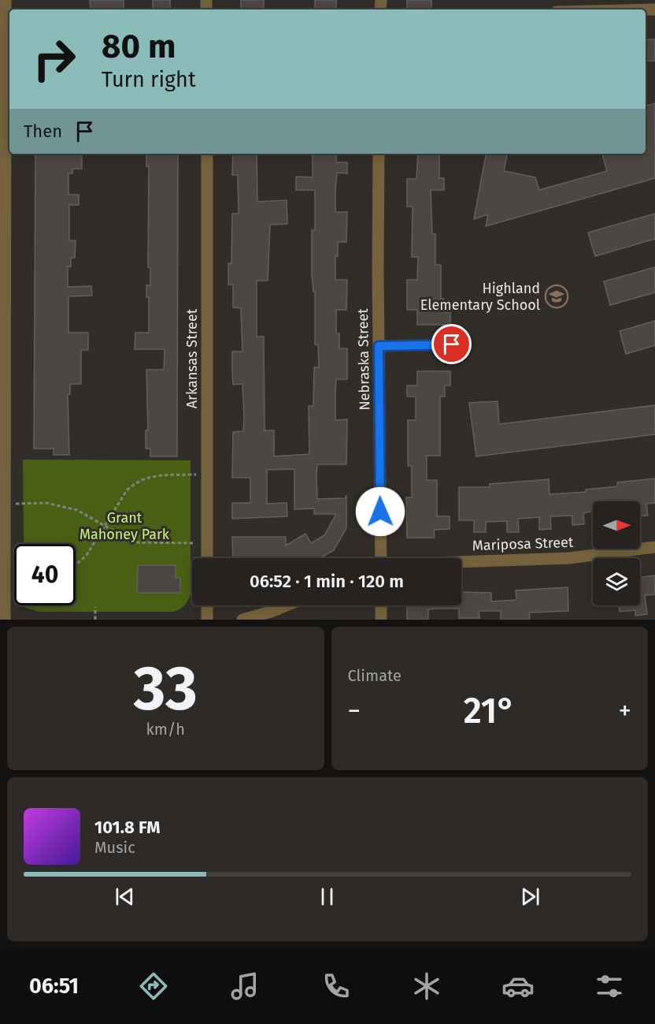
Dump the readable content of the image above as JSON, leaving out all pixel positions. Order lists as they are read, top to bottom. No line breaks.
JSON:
{"streets":{"street":["Arkansas Street","Nebraska Street","Mariposa Street"]},"parks":["Grant Mahoney Park"],"places":{"school or university":["Highland Elementary School"]},"north":"right","page":{"turn":["80 m","Turn right"],"then":"Then","limit":"40","trip":"06:52 · 1 min · 120 m","tile":[["33","km/h"],"Climate"],"heat":["−","21°","+"],"song":["101.8 FM","Music"],"tabs":"06:51"}}
